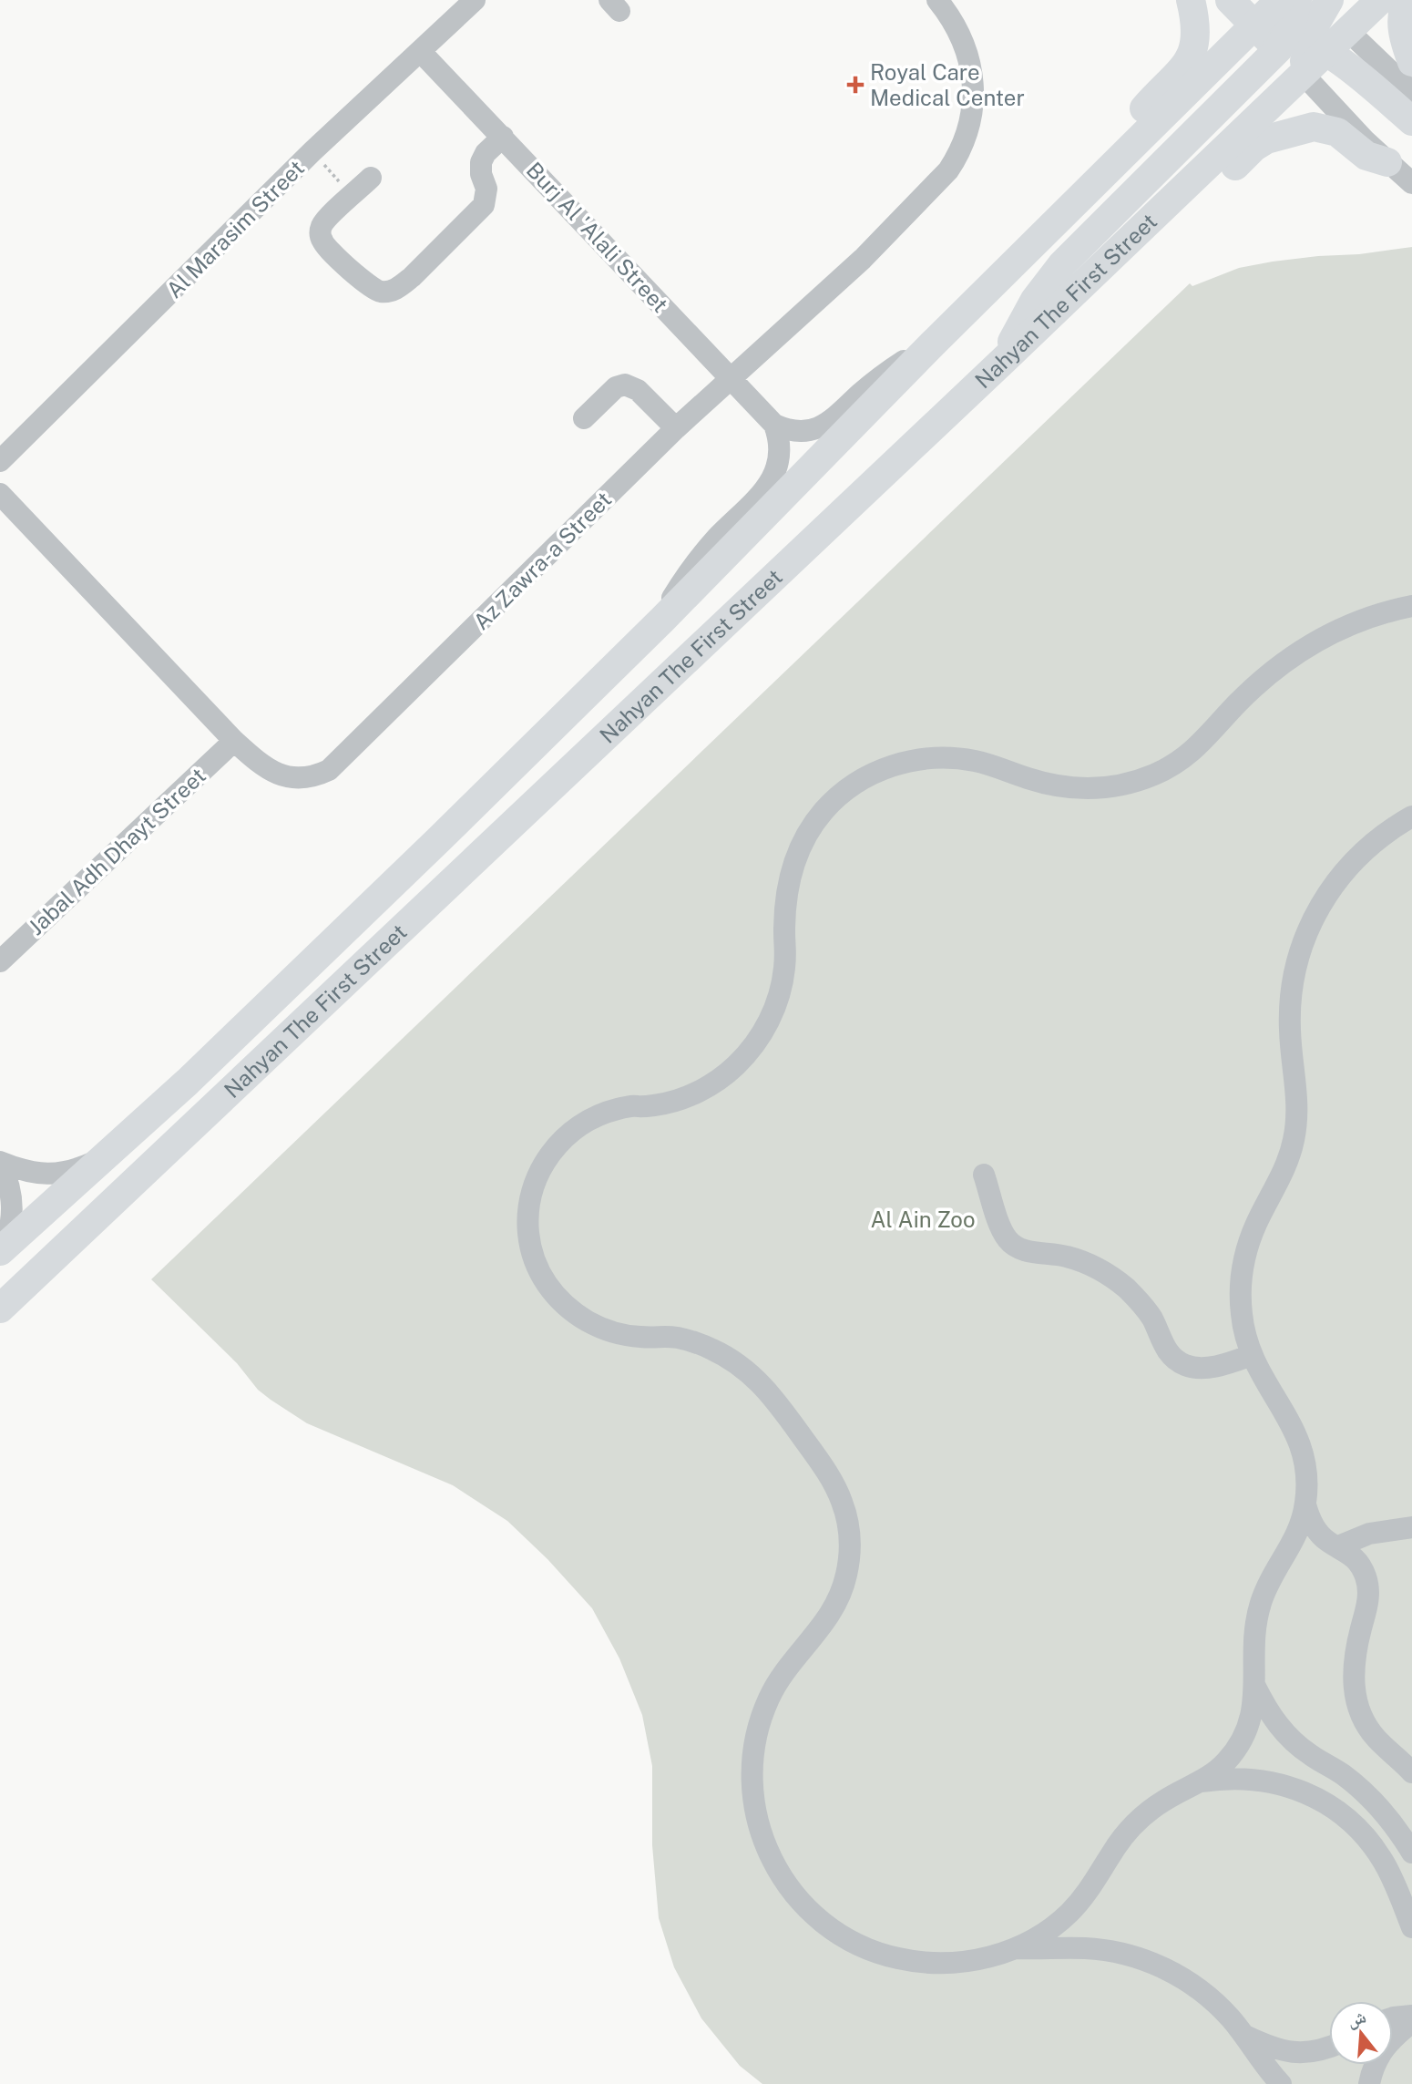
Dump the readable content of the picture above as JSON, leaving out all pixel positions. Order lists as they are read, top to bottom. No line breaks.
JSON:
{"streets":{"main road":["Nahyan The First Street"],"street":["Al Marasim Street","Burj Al 'Alali Street","Az Zawra-a Street","Jabal Adh Dhayt Street"]},"crossings":[["Al Marasim Street","Burj Al 'Alali Street"],["Burj Al 'Alali Street","Az Zawra-a Street"],["Az Zawra-a Street","Jabal Adh Dhayt Street"]],"parks":["Al Ain Zoo"],"places":{"health":["Royal Care Medical Center"]},"north":"top"}
